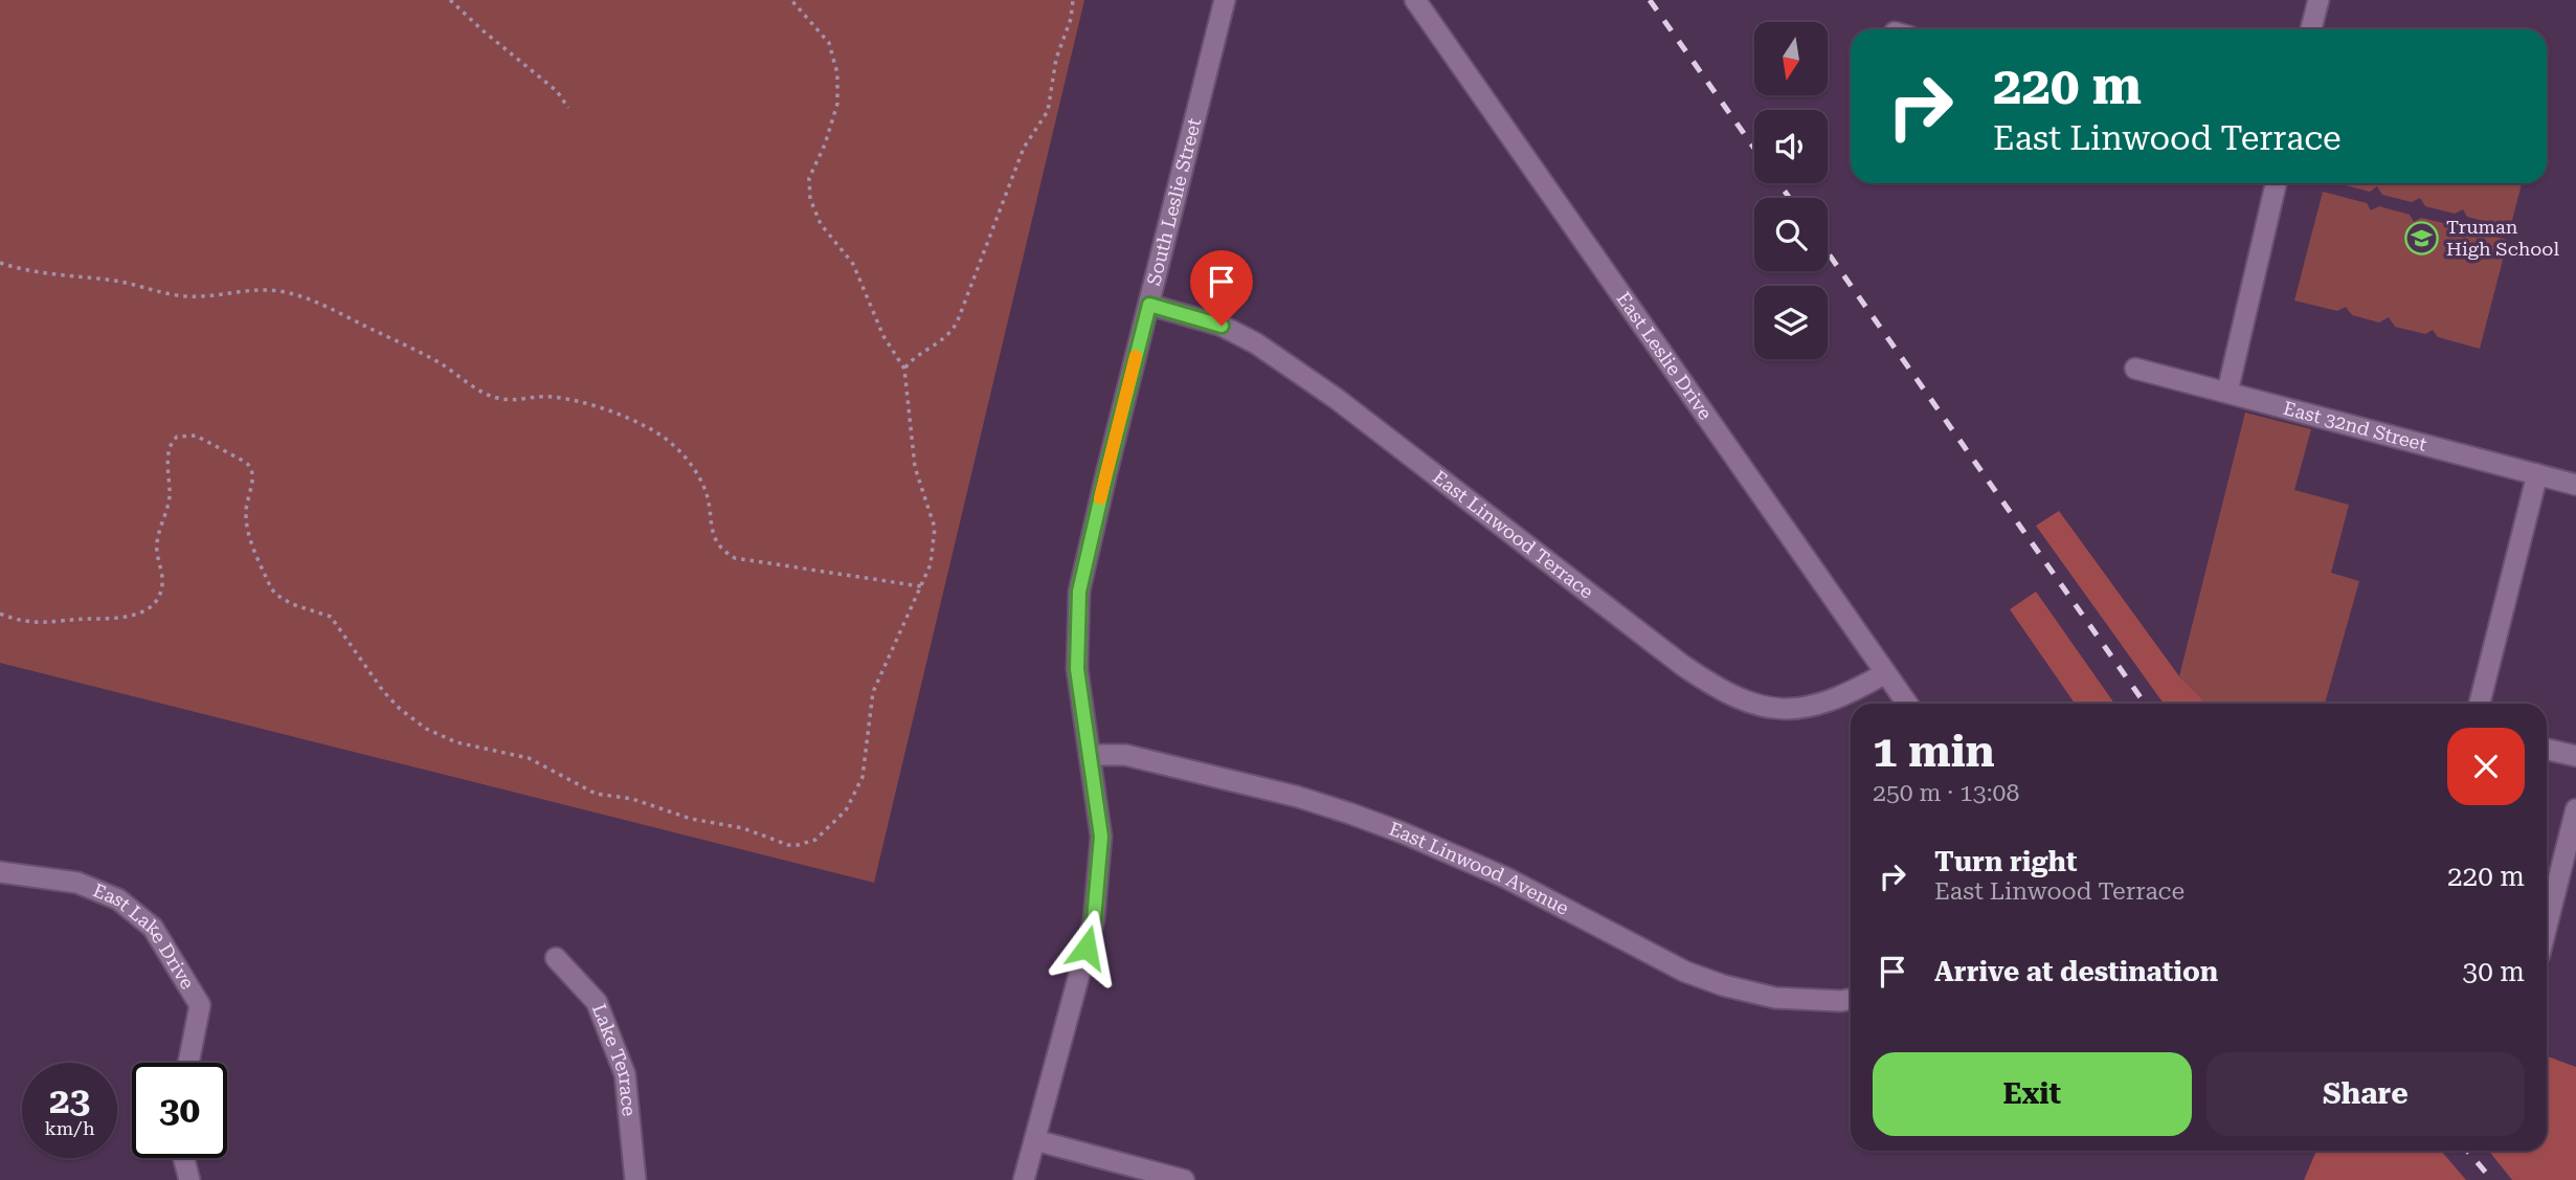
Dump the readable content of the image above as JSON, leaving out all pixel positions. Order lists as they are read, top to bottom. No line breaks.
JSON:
{"streets":{"street":["South Leslie Street","East Leslie Drive","East 32nd Street","East Linwood Terrace","East Linwood Avenue","East Lake Drive","Lake Terrace"]},"crossings":[["South Leslie Street","East Linwood Terrace"],["South Leslie Street","East Linwood Avenue"],["East Leslie Drive","East Linwood Terrace"]],"places":{"school or university":["Truman High School"]},"north":"bottom","page":{"turn":["220 m","East Linwood Terrace"],"heading":["1 min","250 m · 13:08"],"list":[{"name":"Turn right","note":"East Linwood Terrace","value":"220 m"},{"name":"Arrive at destination","value":"30 m"}],"buttons":["Exit","Share"],"speed":"23 km/h","limit":"30"}}
